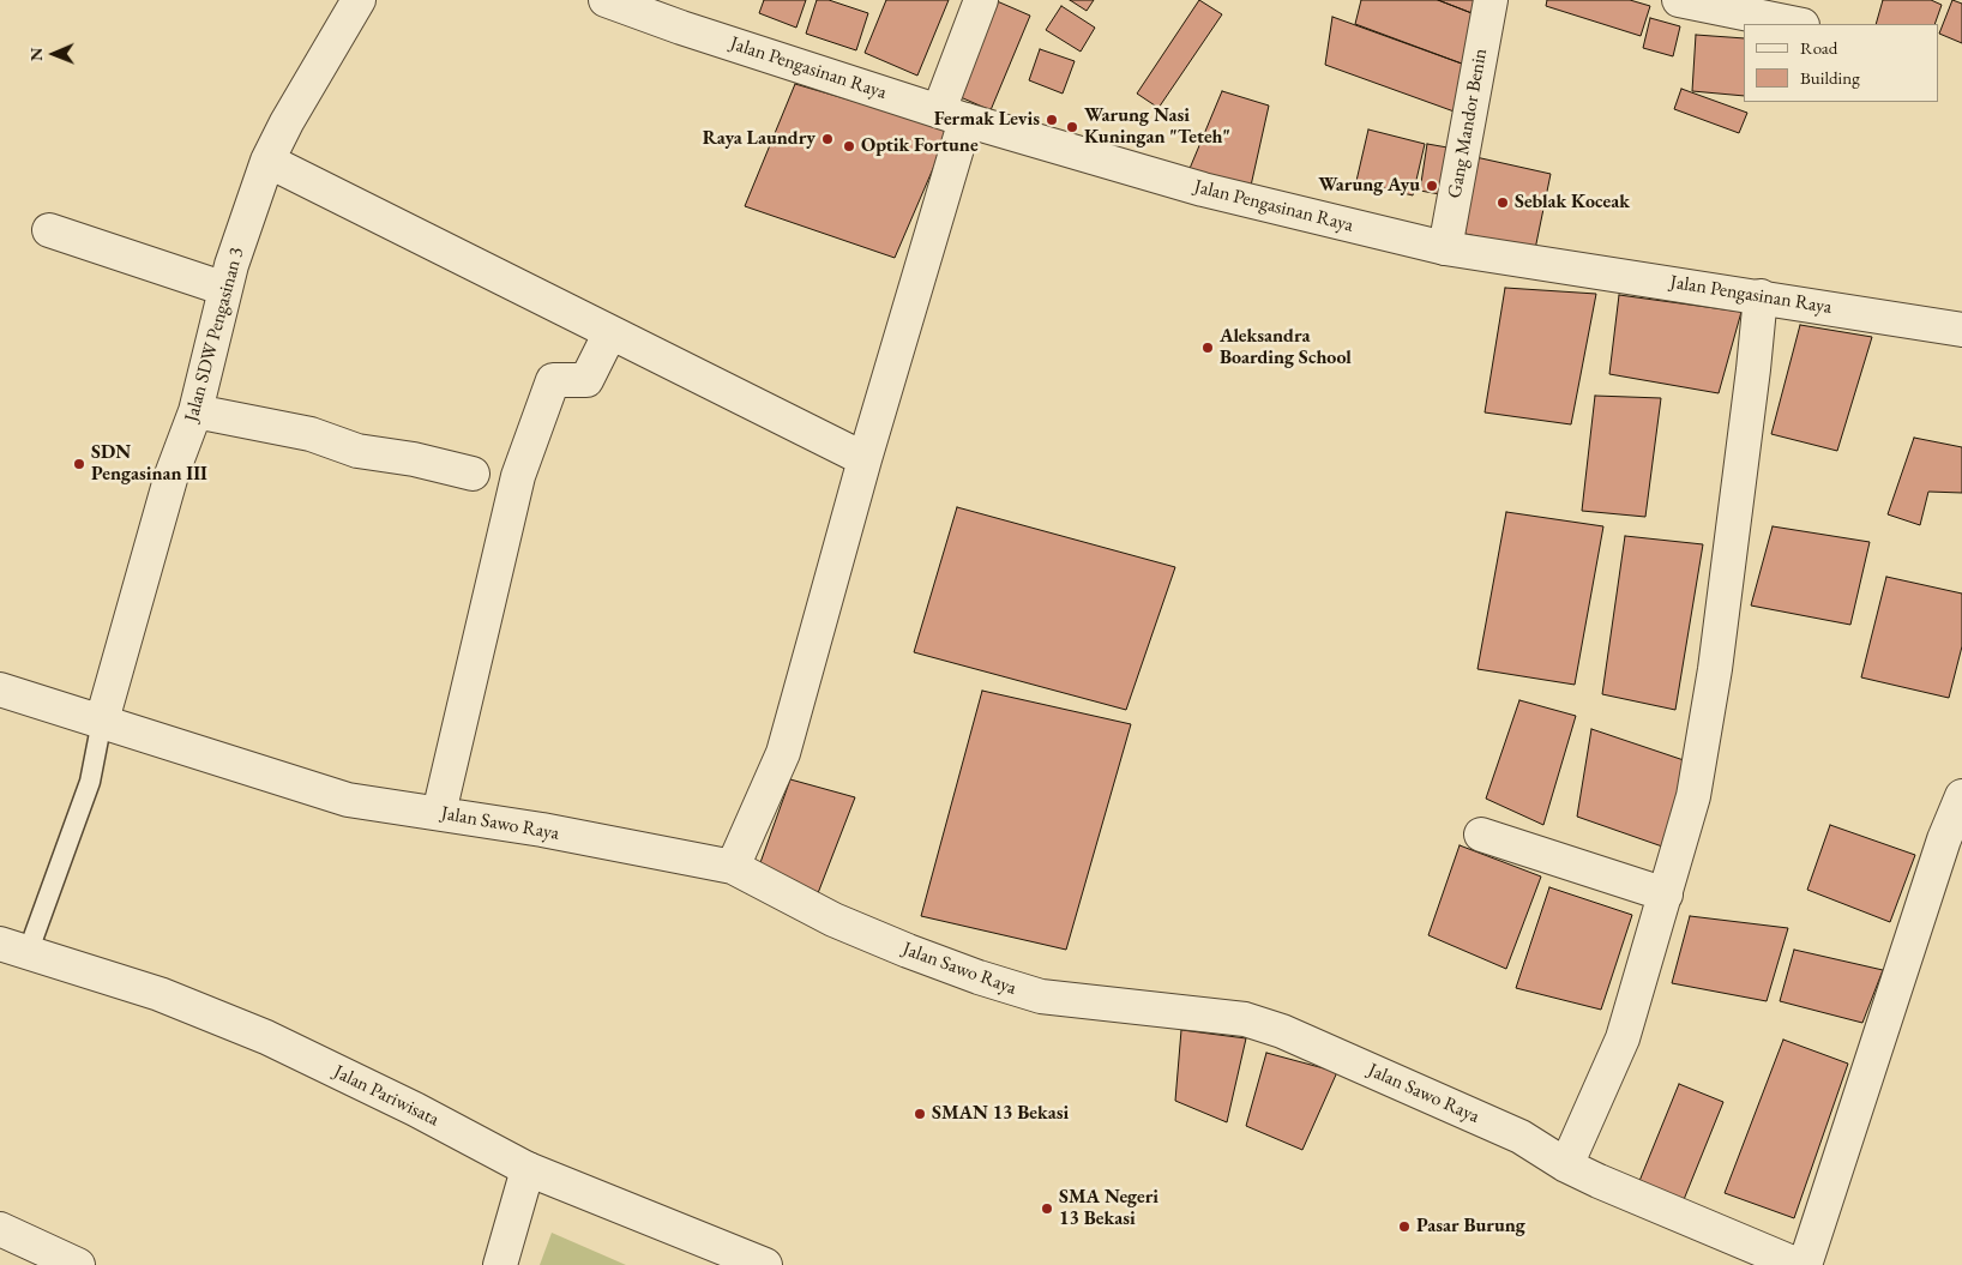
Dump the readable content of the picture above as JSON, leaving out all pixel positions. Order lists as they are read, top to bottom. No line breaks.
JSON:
{"streets":{"street":["Jalan Pengasinan Raya","Gang Mandor Benin","Jalan SDW Pengasinan 3","Jalan Sawo Raya","Jalan Pariwisata"]},"crossings":[["Jalan Pengasinan Raya","Gang Mandor Benin"],["Jalan SDW Pengasinan 3","Jalan Sawo Raya"]],"places":["Fermak Levis","Warung Nasi Kuningan \"Teteh\"","Raya Laundry","Optik Fortune","Warung Ayu","Seblak Koceak","Aleksandra Boarding School","SDN Pengasinan III","SMAN 13 Bekasi","SMA Negeri 13 Bekasi","Pasar Burung"],"legend":["Road","Building"],"north":"left"}
